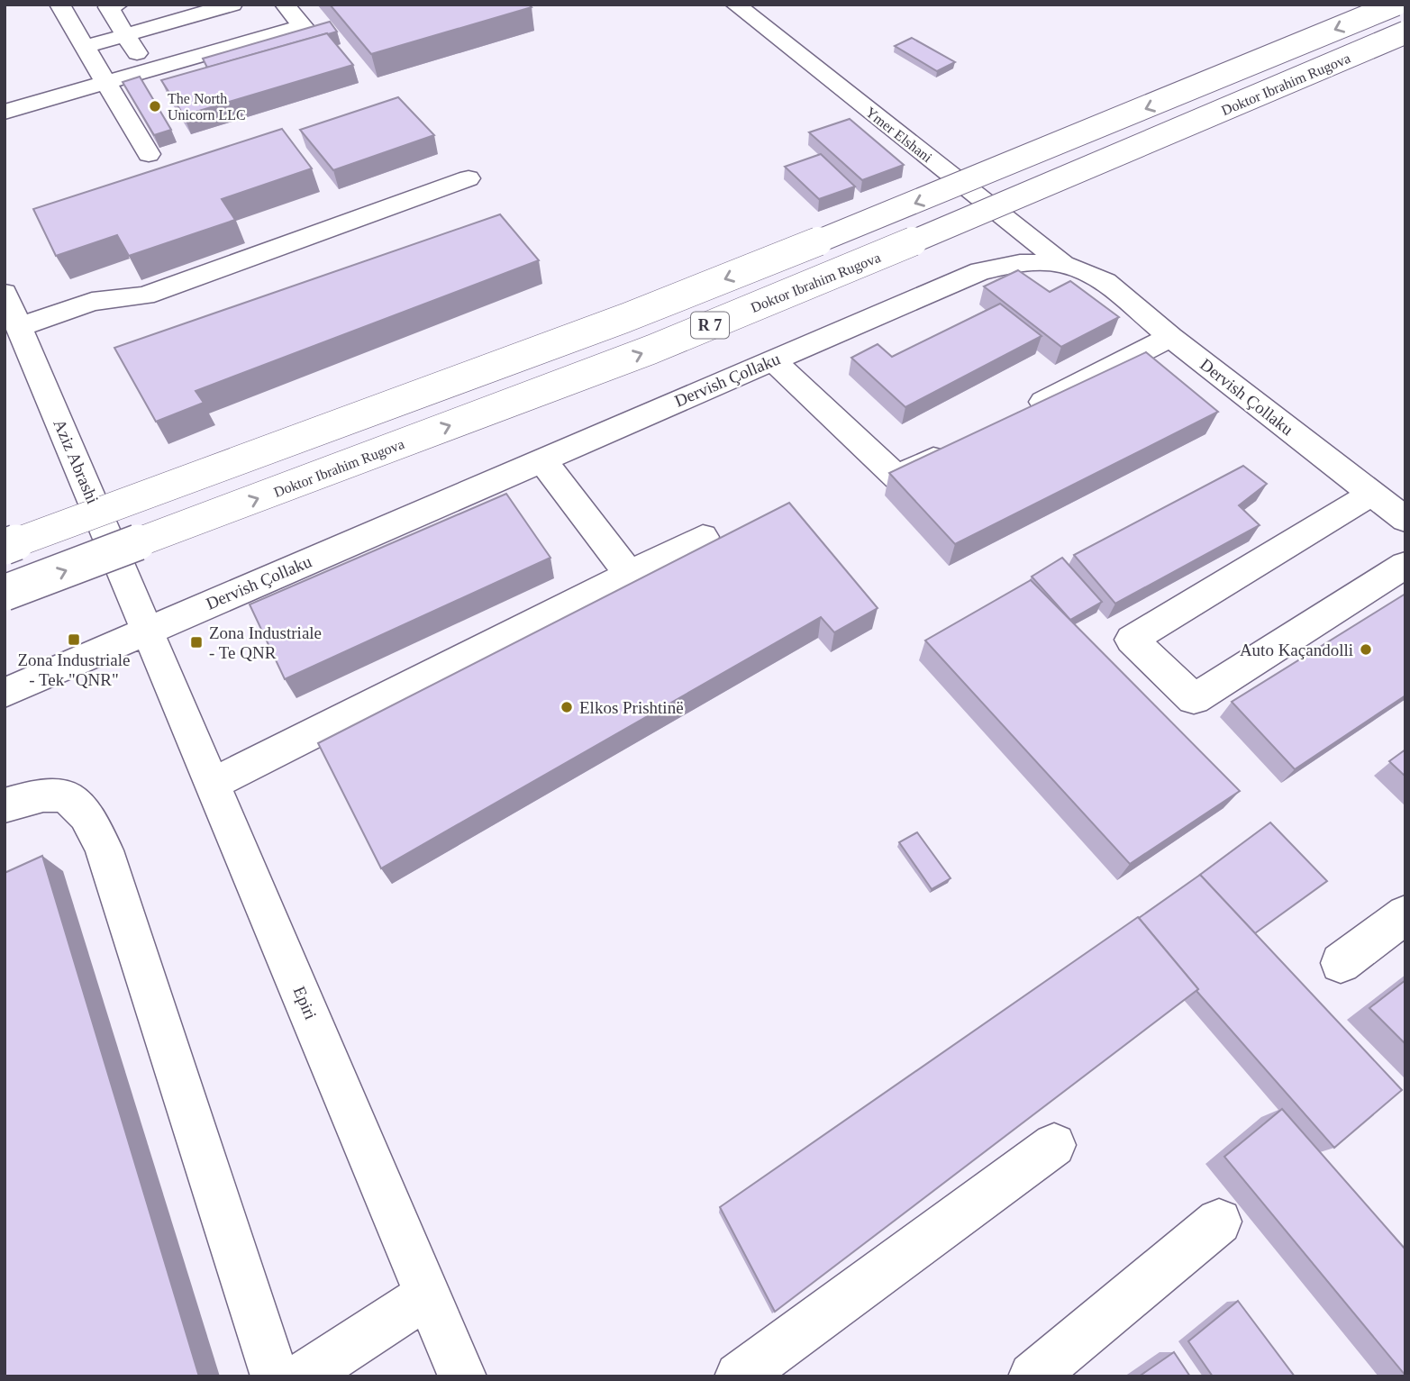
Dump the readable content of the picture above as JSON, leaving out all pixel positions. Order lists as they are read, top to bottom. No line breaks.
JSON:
{"streets":{"main road":["Doktor Ibrahim Rugova","Ymer Elshani","R 7","Dervish Çollaku","Aziz Abrashi","Epiri"]},"crossings":[["Ymer Elshani","Dervish Çollaku"],["Dervish Çollaku","Aziz Abrashi"],["Dervish Çollaku","Epiri"],["Aziz Abrashi","Epiri"]],"places":{"other":["The North Unicorn LLC","Auto Kaçandolli","Elkos Prishtinë"],"transit":["Zona Industriale - Tek \"QNR\"","Zona Industriale - Te QNR"]}}
